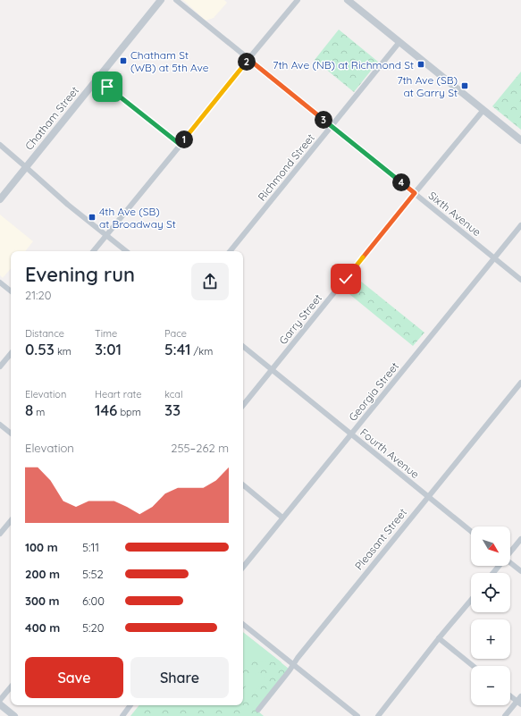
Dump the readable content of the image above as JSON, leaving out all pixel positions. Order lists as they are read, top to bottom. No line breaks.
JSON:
{"streets":{"street":["Chatham Street","Richmond Street","Sixth Avenue","Garry Street","Georgia Street","Fourth Avenue","Pleasant Street"]},"crossings":[["Richmond Street","Sixth Avenue"],["Sixth Avenue","Garry Street"],["Sixth Avenue","Georgia Street"],["Garry Street","Fourth Avenue"],["Georgia Street","Fourth Avenue"],["Fourth Avenue","Pleasant Street"]],"places":{"transit":["Chatham St (WB) at 5th Ave","7th Ave (NB) at Richmond St","7th Ave (SB) at Garry St","4th Ave (SB) at Broadway St"]},"north":"bottom right","page":{"pins":["2","3","1","4"],"heading":["Evening run","21:20"],"stats":[["Distance","0.53 km"],["Time","3:01"],["Pace","5:41 /km"],["Elevation","8 m"],["Heart rate","146 bpm"],["kcal","33"]],"chart":["Elevation","255–262 m"],"map_buttons":["+","−"],"list":[{"name":"100 m","note":"5:11"},{"name":"200 m","note":"5:52"},{"name":"300 m","note":"6:00"},{"name":"400 m","note":"5:20"}],"buttons":["Save","Share"]}}
